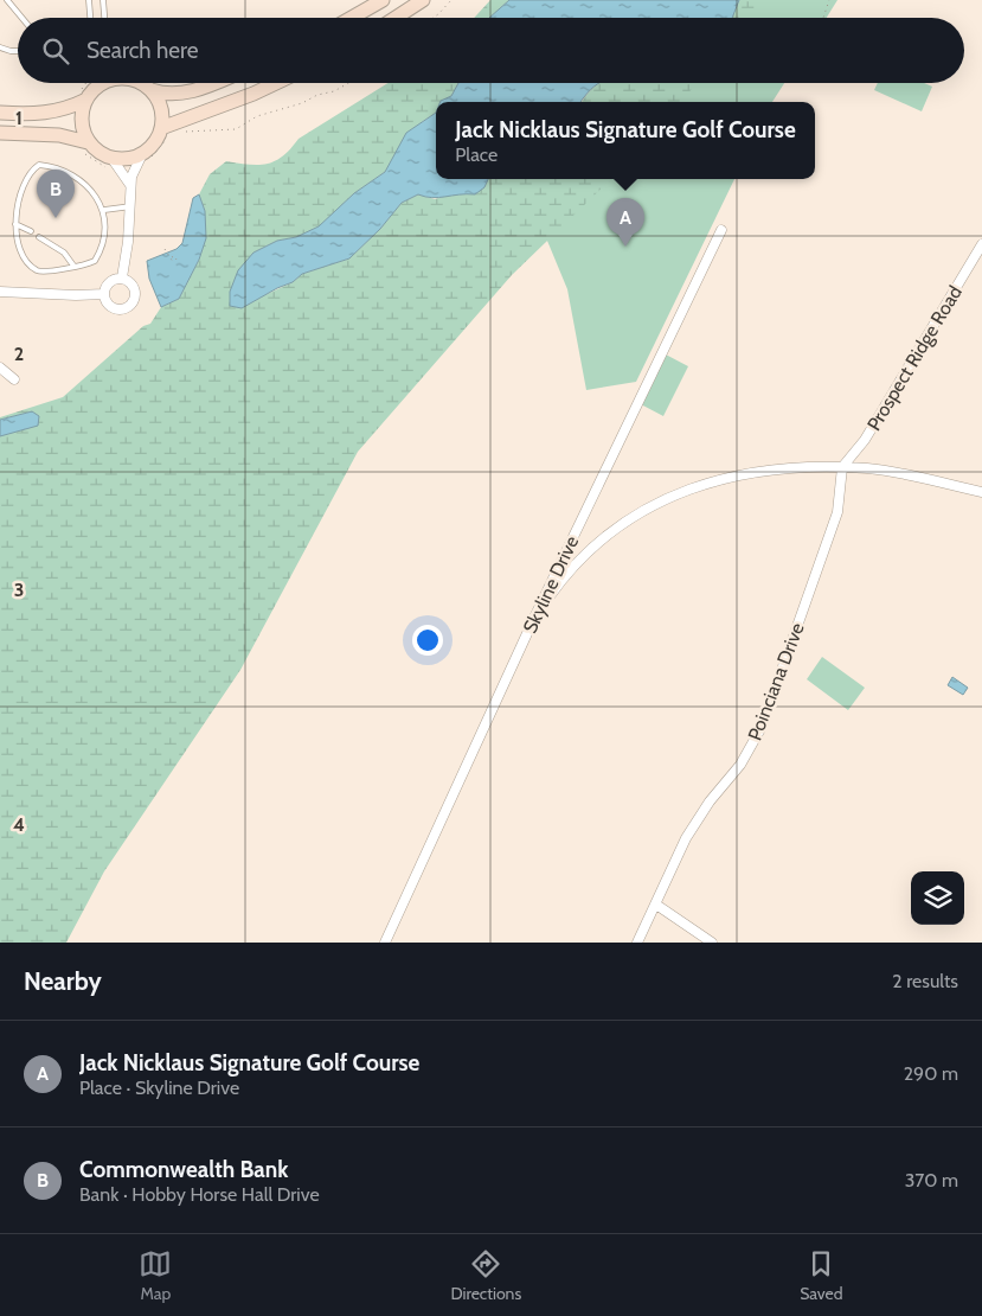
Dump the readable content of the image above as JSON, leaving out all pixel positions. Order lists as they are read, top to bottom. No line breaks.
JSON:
{"streets":{"street":["Prospect Ridge Road","Skyline Drive","Poinciana Drive"]},"crossings":[["Prospect Ridge Road","Poinciana Drive"]],"page":{"search":"Search here","popup":["Jack Nicklaus Signature Golf Course","Place"],"pins":["B","A"],"heading":["Nearby","2 results"],"list":[{"mark":"A","name":"Jack Nicklaus Signature Golf Course","note":"Place · Skyline Drive","value":"290 m"},{"mark":"B","name":"Commonwealth Bank","note":"Bank · Hobby Horse Hall Drive","value":"370 m"}],"nav":["Map","Directions","Saved"]},"grid":{"rows":["1","2","3","4"]}}
